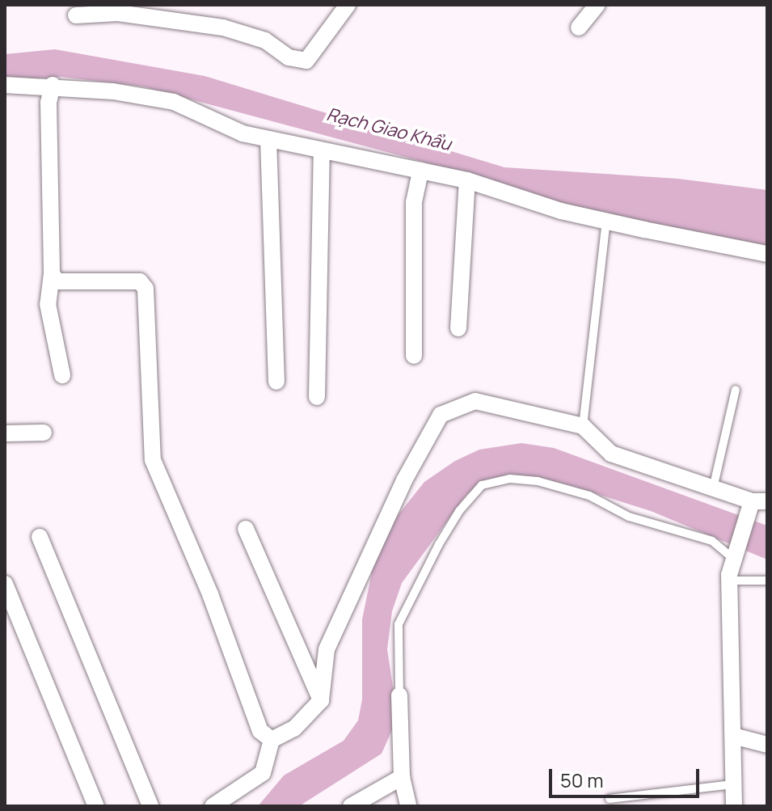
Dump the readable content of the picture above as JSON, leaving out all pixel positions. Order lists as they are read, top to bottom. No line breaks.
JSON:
{"water":["Rạch Giao Khẩu"],"scale_bar":"50 m"}
